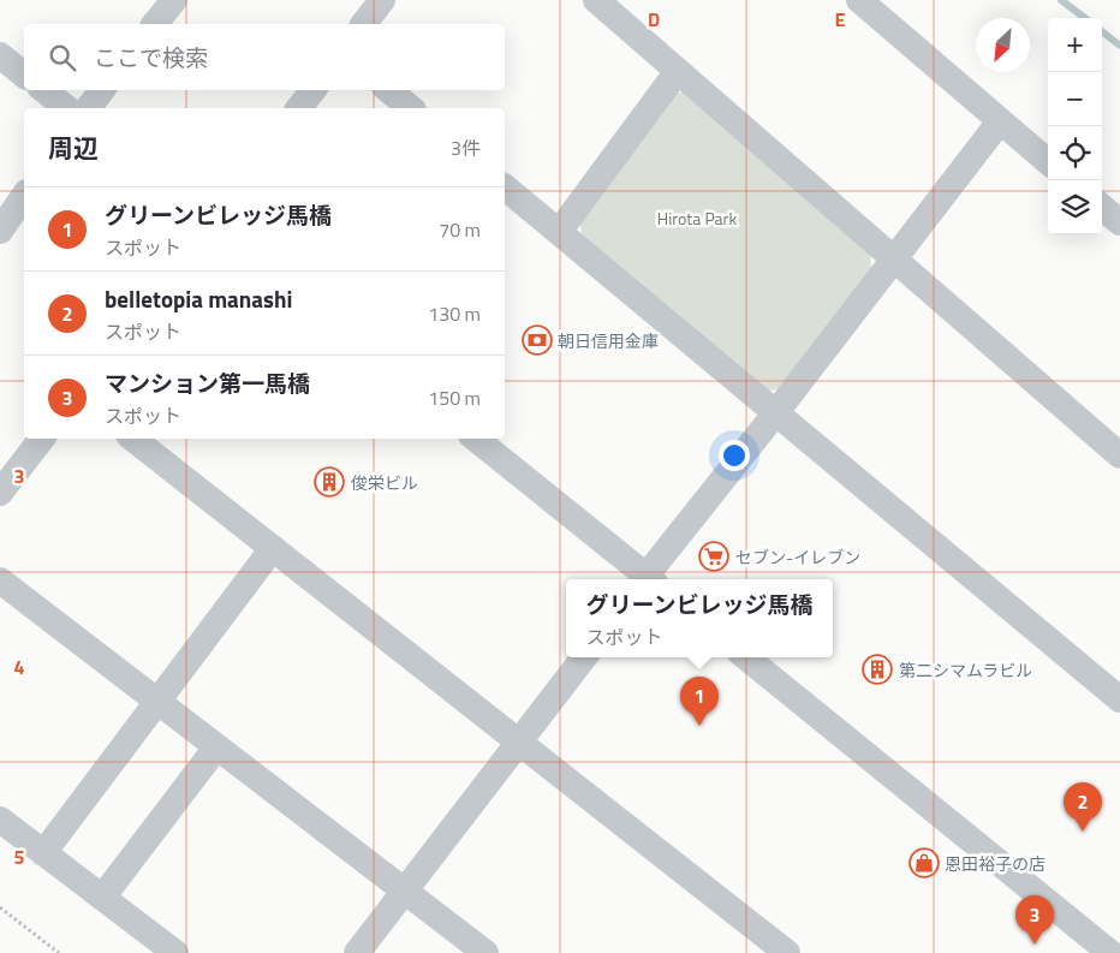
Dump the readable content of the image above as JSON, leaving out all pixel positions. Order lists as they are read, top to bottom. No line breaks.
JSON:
{"parks":["Hirota Park"],"places":{"bank":["朝日信用金庫"],"building":["俊栄ビル","第二シマムラビル"],"supermarket":["セブン-イレブン"],"shop":["恩田裕子の店"]},"north":"bottom left","page":{"map_buttons":["+","−"],"search":"ここで検索","heading":["周辺","3件"],"list":[{"mark":"1","name":"グリーンビレッジ馬橋","note":"スポット","value":"70 m"},{"mark":"2","name":"belletopia manashi","note":"スポット","value":"130 m"},{"mark":"3","name":"マンション第一馬橋","note":"スポット","value":"150 m"}],"popup":["グリーンビレッジ馬橋","スポット"],"pins":["1","2","3"]},"grid":{"columns":["D","E"],"rows":["3","4","5"]}}
